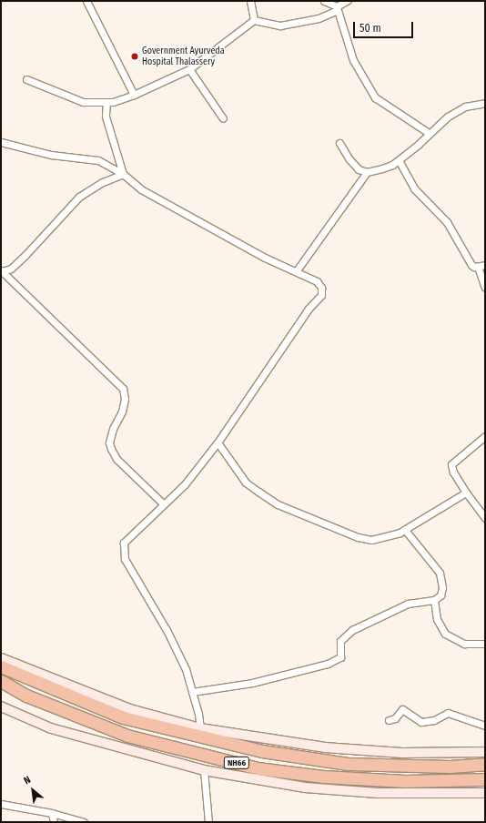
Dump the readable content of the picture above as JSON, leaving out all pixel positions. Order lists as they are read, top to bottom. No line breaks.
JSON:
{"streets":{"highway":["NH66"]},"places":["Government Ayurveda Hospital Thalassery"],"scale_bar":"50 m","north":"top left"}
